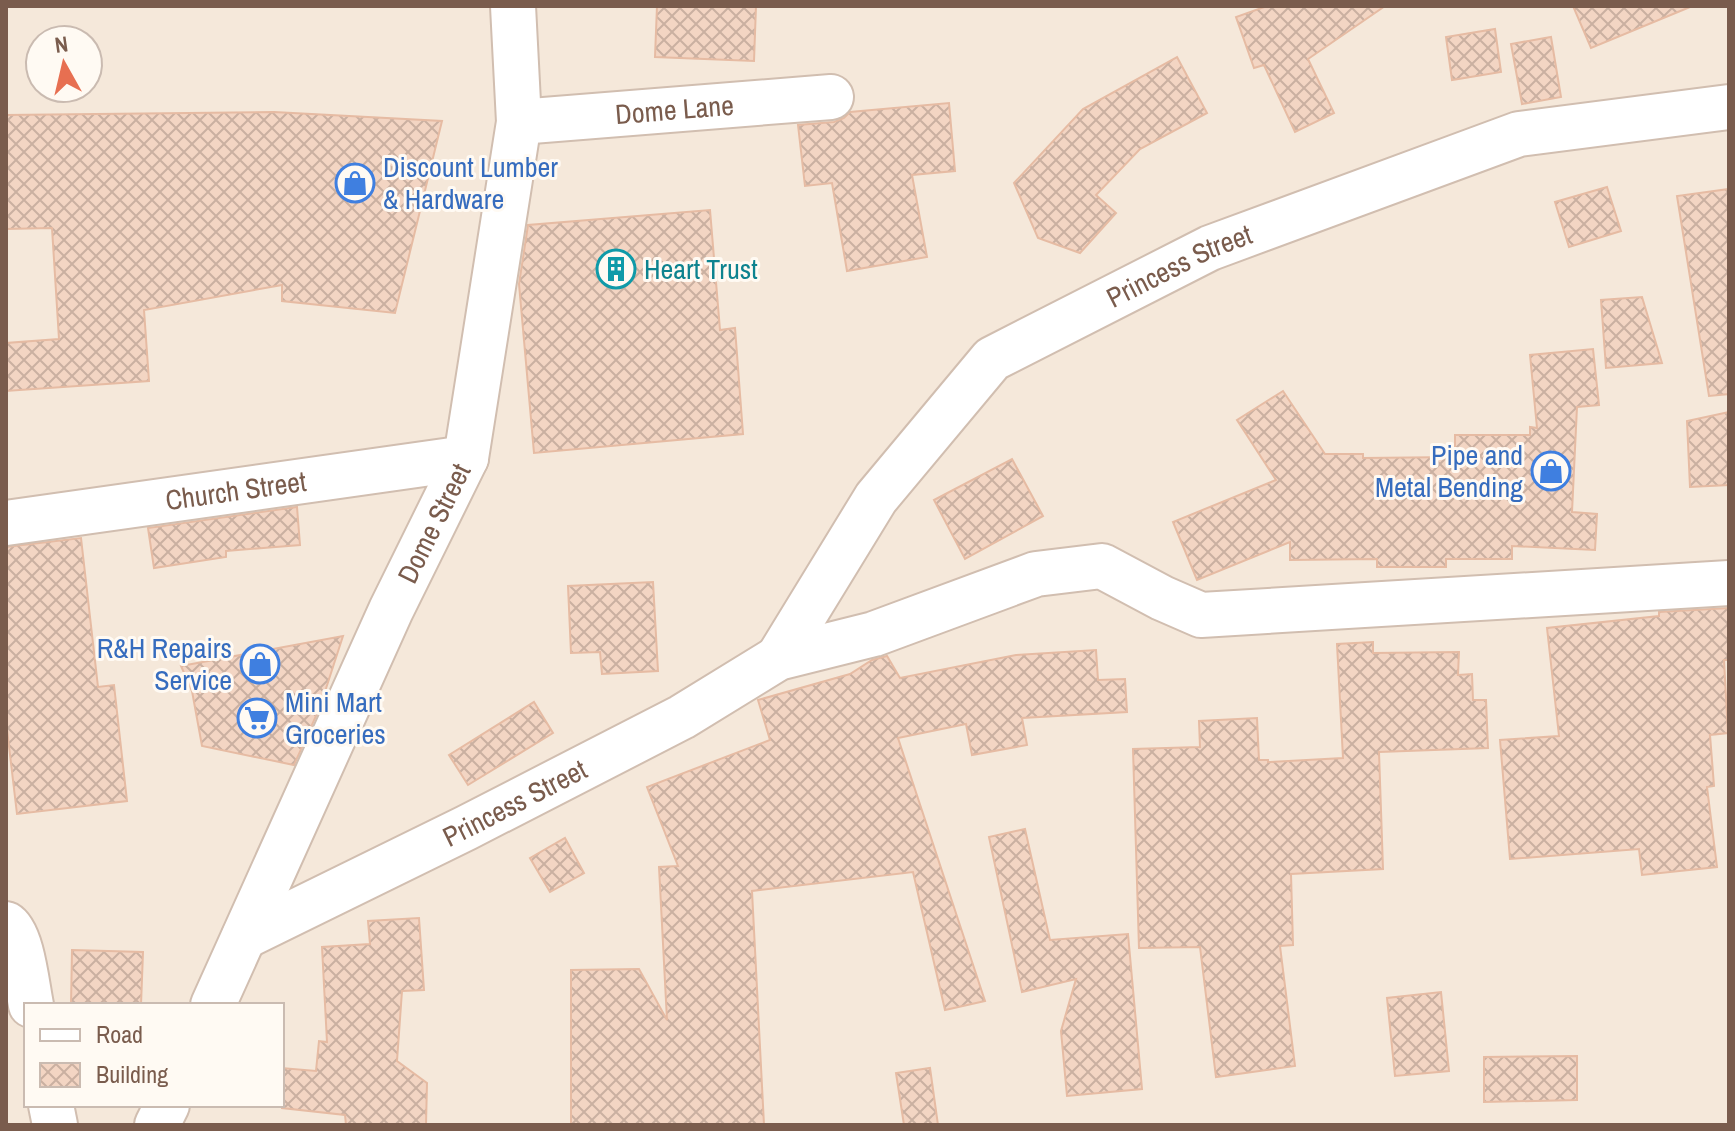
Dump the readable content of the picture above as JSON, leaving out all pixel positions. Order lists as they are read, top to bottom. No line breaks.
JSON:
{"streets":{"street":["Dome Lane","Princess Street","Church Street","Dome Street"]},"crossings":[["Dome Lane","Dome Street"],["Princess Street","Dome Street"],["Church Street","Dome Street"]],"places":{"shop":["Discount Lumber & Hardware","Pipe and Metal Bending","R&H Repairs Service"],"building":["Heart Trust"],"supermarket":["Mini Mart Groceries"]},"legend":["Road","Building"],"north":"top"}
